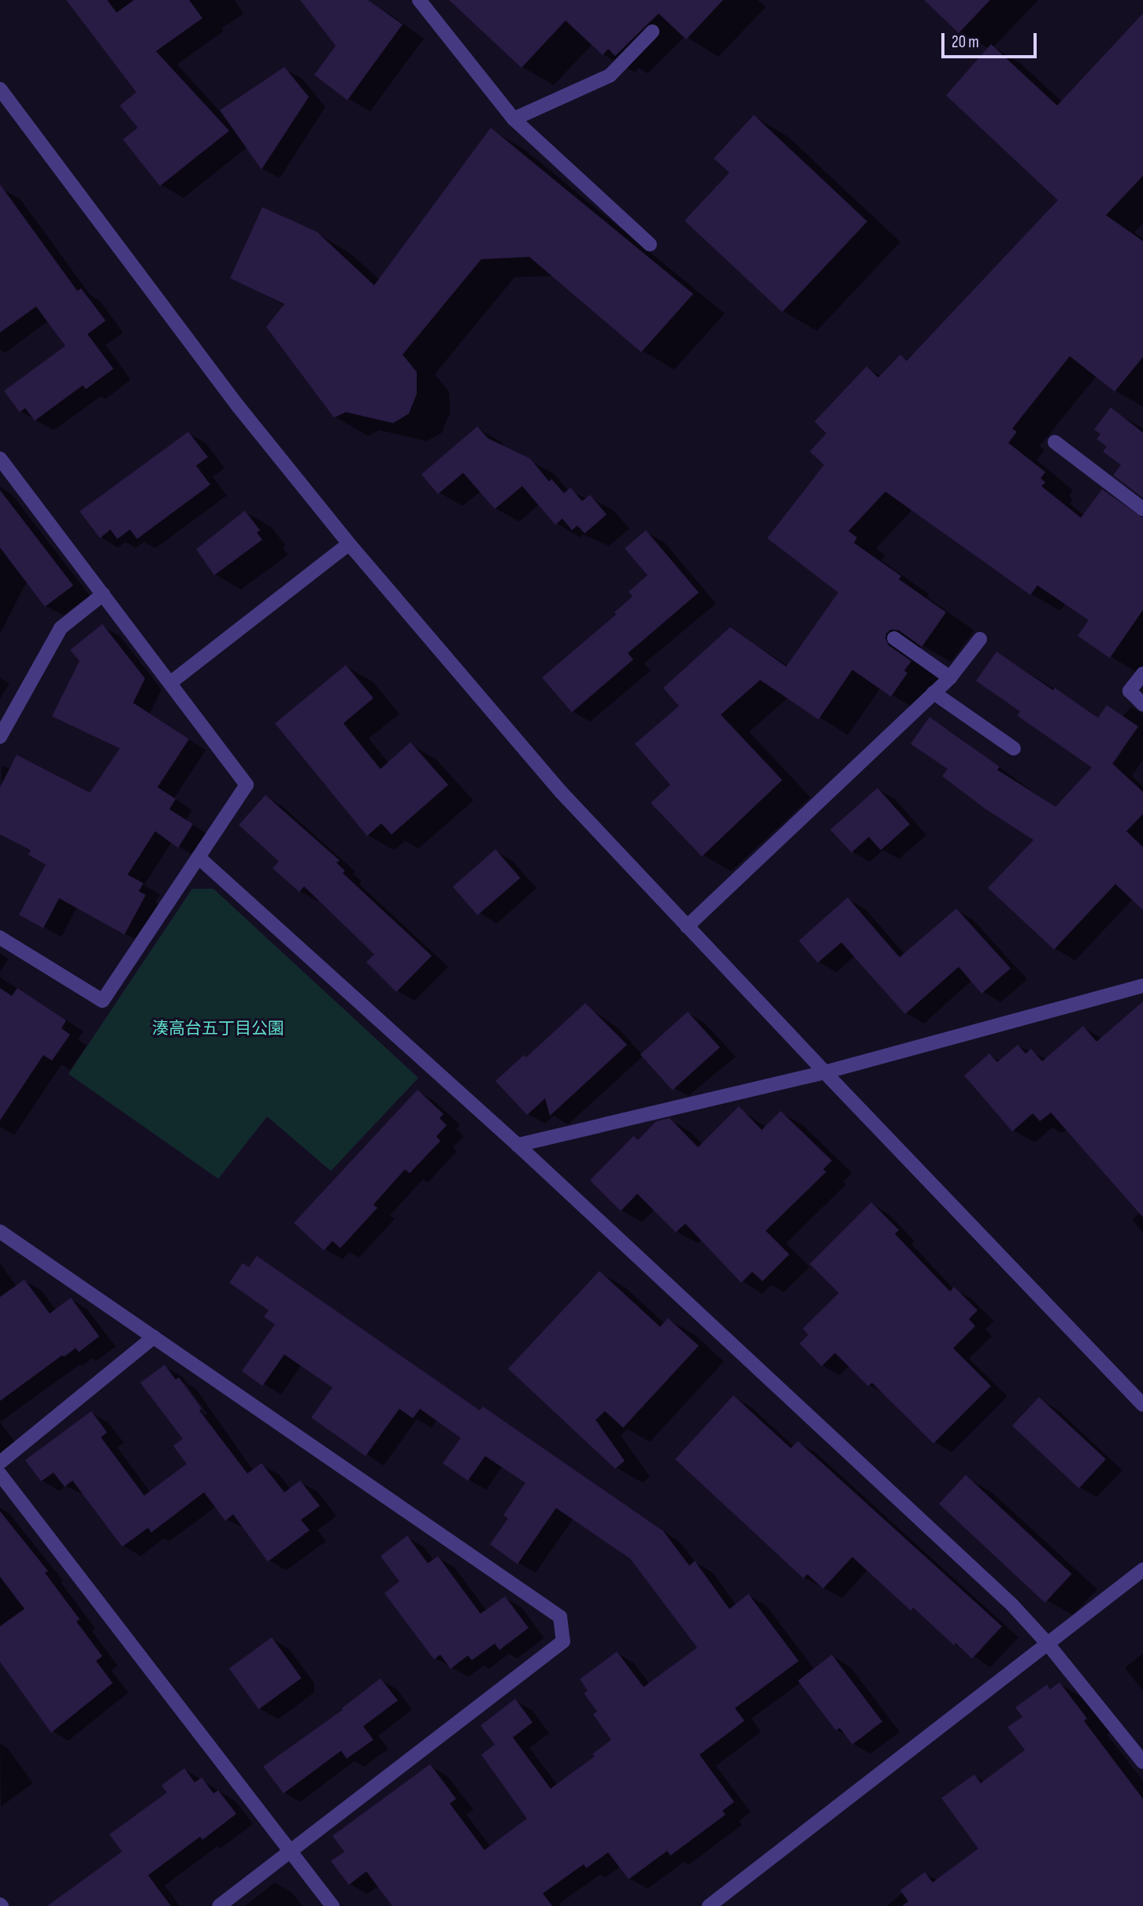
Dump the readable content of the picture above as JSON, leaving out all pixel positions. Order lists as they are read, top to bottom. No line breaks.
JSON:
{"parks":["湊高台五丁目公園"],"scale_bar":"20 m"}
